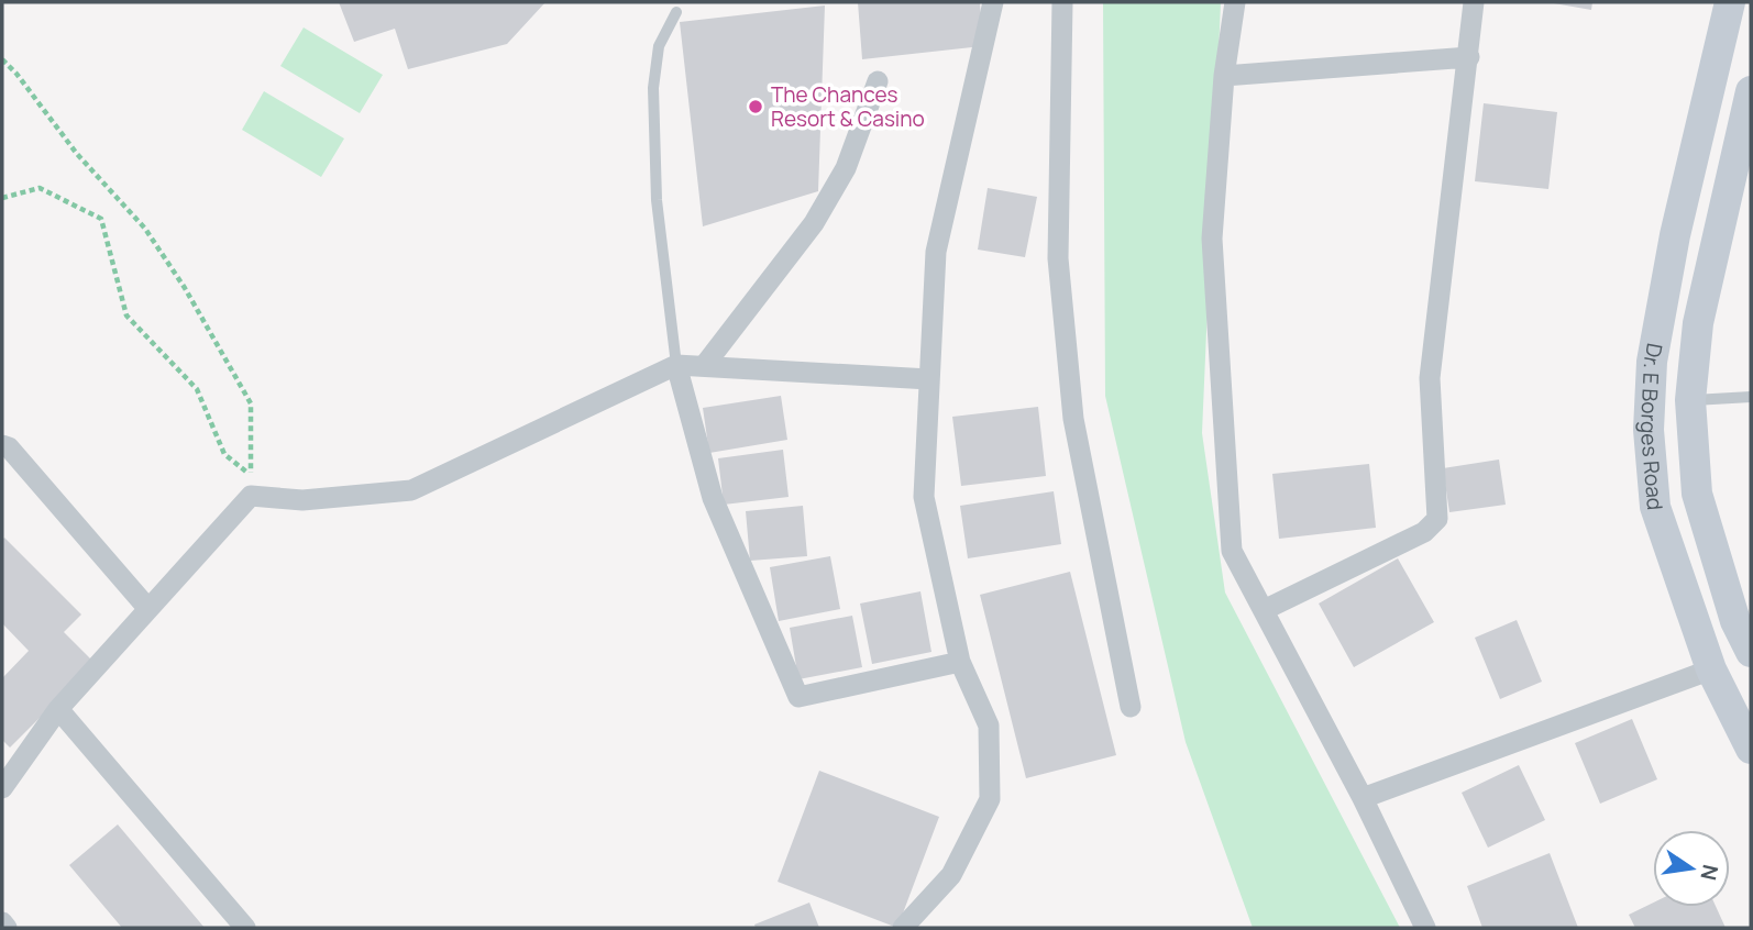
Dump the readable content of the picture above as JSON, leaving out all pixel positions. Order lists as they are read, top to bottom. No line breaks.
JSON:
{"streets":{"main road":["Dr. E Borges Road"]},"places":["The Chances Resort & Casino"],"north":"right"}
